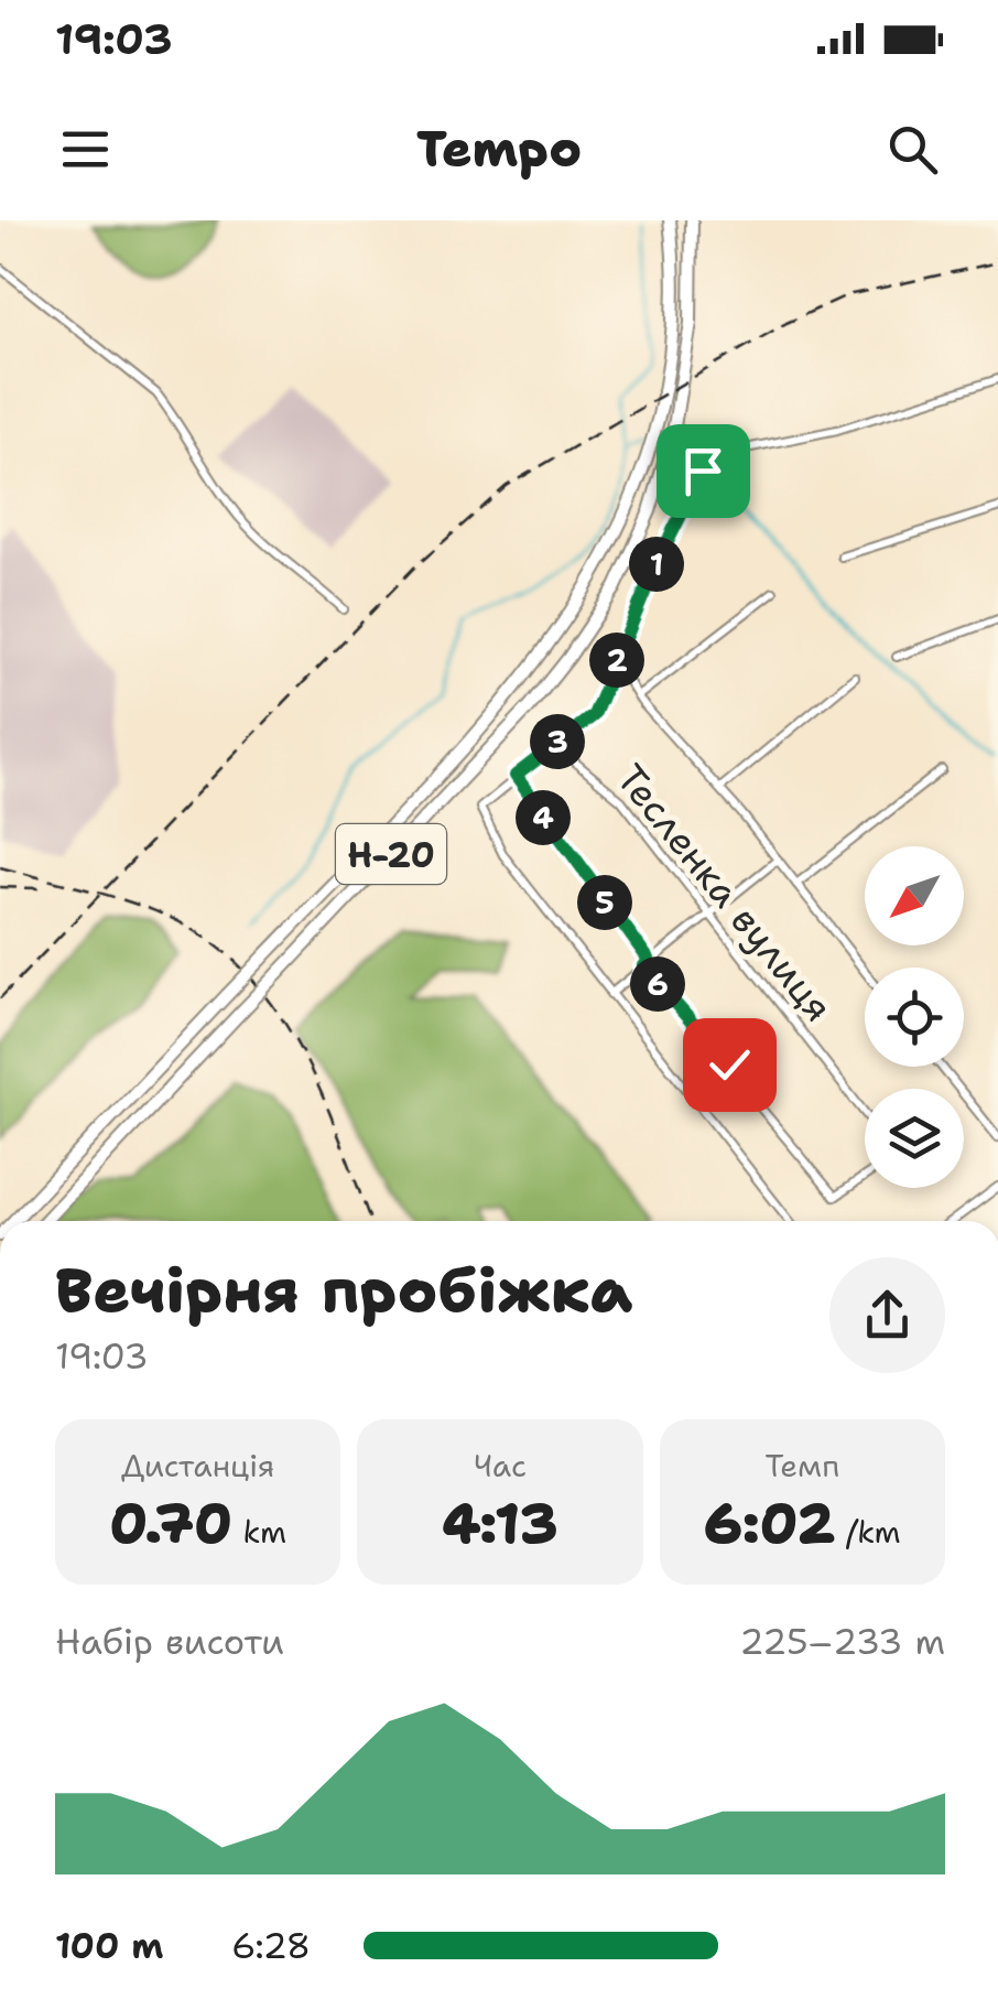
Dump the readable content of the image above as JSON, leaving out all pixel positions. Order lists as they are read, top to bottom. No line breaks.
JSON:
{"streets":{"main road":["Н-20"],"street":["Тесленка вулиця"]},"north":"bottom left","page":{"status":"19:03","header":"Tempo","pins":["1","2","3","4","5","6"],"heading":["Вечірня пробіжка","19:03"],"stats":[["Дистанція","0.70 km"],["Час","4:13"],["Темп","6:02 /km"]],"chart":["Набір висоти","225–233 m"],"list":[{"name":"100 m","note":"6:28"}]}}
